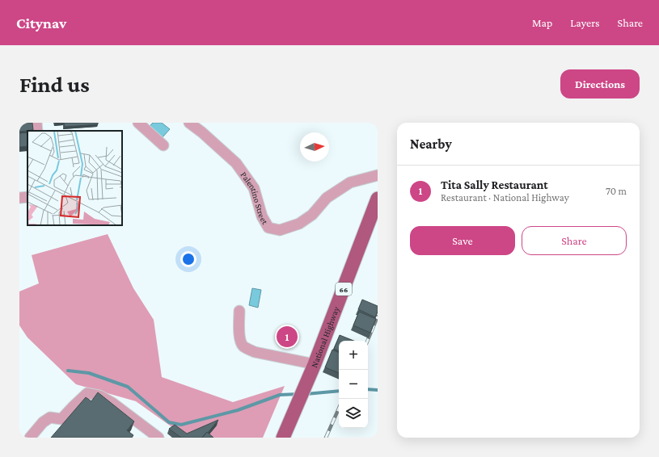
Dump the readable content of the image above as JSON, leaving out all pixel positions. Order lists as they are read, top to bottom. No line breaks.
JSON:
{"streets":{"main road":["66","National Highway"],"street":["Palentino Street"]},"north":"right","page":{"header":"Citynav","nav":["Map","Layers","Share"],"buttons":["Directions",["Save","Share"]],"title":"Find us","heading":"Nearby","list":[{"mark":"1","name":"Tita Sally Restaurant","note":"Restaurant · National Highway","value":"70 m"}],"pins":"1","map_buttons":["+","−"]}}
